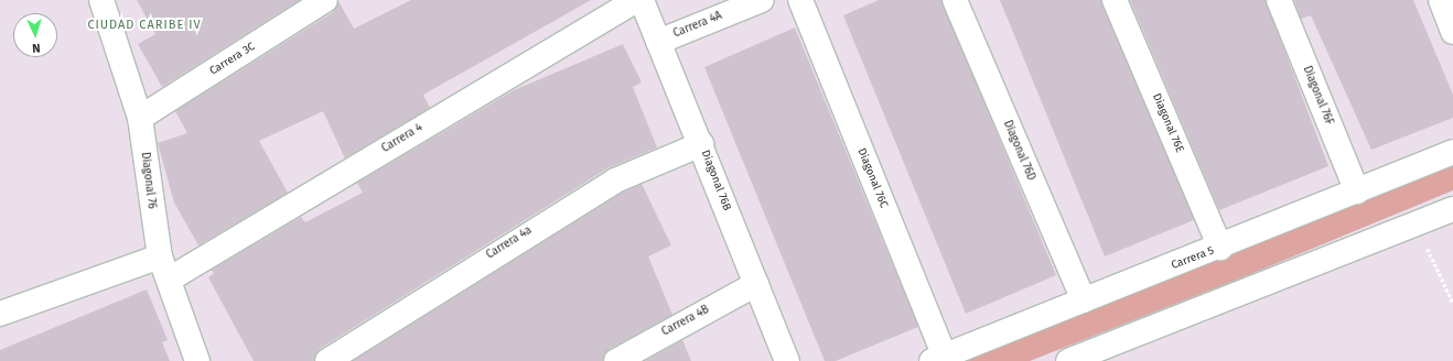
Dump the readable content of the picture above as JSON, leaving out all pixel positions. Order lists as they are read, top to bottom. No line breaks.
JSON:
{"streets":{"street":["Carrera 4A","Carrera 3C","Diagonal 76F","Diagonal 76E","Carrera 4","Diagonal 76D","Diagonal 76C","Diagonal 76","Diagonal 76B","Carrera 4a","Carrera 5","Carrera 4B"]},"crossings":[["Carrera 4A","Diagonal 76B"],["Carrera 3C","Diagonal 76"],["Diagonal 76F","Carrera 5"],["Diagonal 76E","Carrera 5"],["Carrera 4","Diagonal 76"],["Diagonal 76D","Carrera 5"],["Diagonal 76C","Carrera 5"],["Diagonal 76B","Carrera 4a"],["Diagonal 76B","Carrera 4B"]],"districts":["CIUDAD CARIBE IV"],"north":"bottom"}
